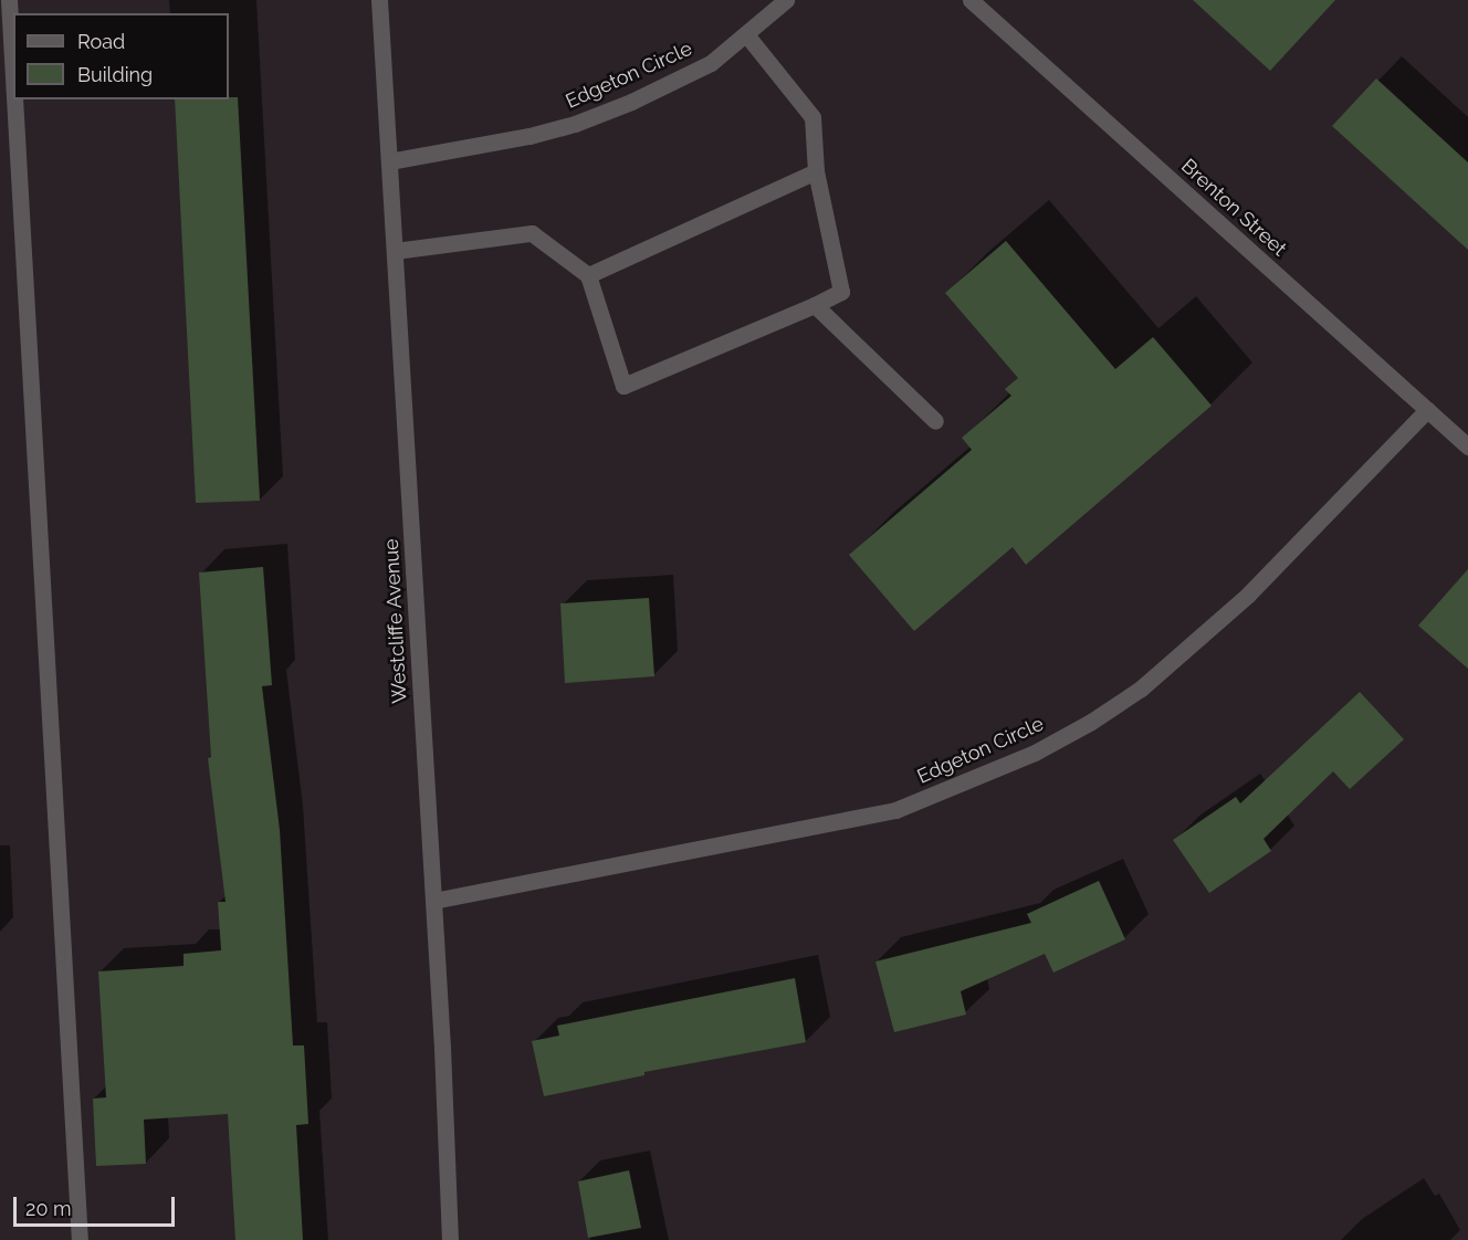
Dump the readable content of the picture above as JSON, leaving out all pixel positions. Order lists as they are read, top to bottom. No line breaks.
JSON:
{"streets":{"street":["Edgeton Circle","Brenton Street","Westcliffe Avenue"]},"crossings":[["Edgeton Circle","Brenton Street"],["Edgeton Circle","Westcliffe Avenue"]],"legend":["Road","Building"],"scale_bar":"20 m"}
